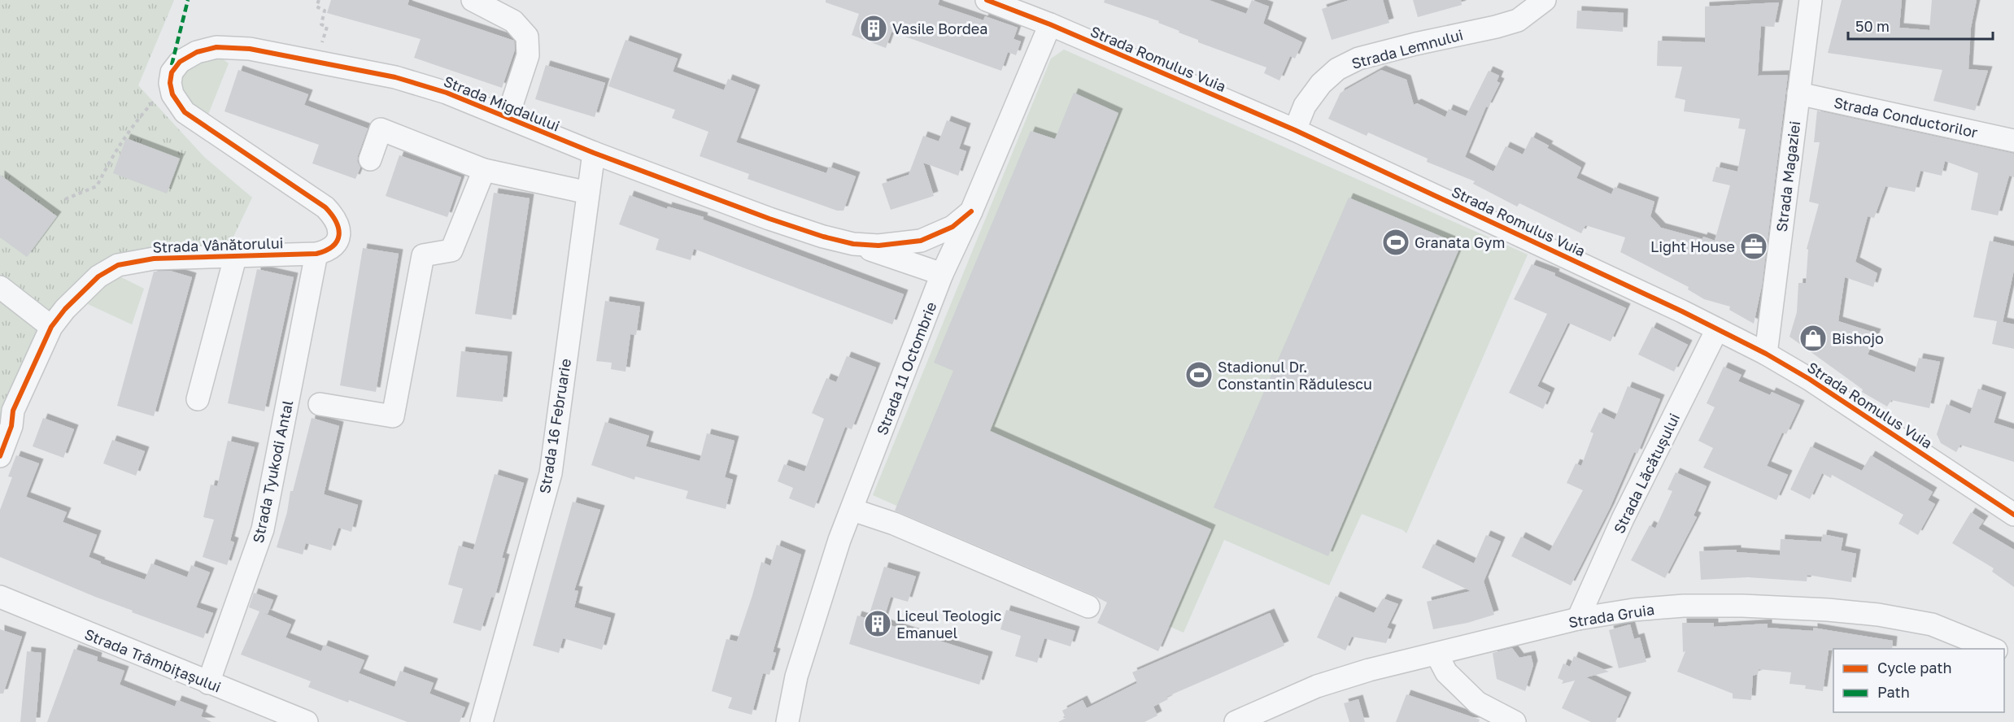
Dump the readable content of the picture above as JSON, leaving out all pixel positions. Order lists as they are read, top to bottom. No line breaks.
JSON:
{"streets":{"street":["Strada Lemnului","Strada Romulus Vuia","Strada Migdalului","Strada Conductorilor","Strada Magaziei","Strada Vânătorului","Strada 11 Octombrie","Strada 16 Februarie","Strada Tyukodi Antal","Strada Lăcătușului","Strada Gruia","Strada Trâmbițașului"]},"crossings":[["Strada Lemnului","Strada Romulus Vuia"],["Strada Romulus Vuia","Strada Magaziei"],["Strada Romulus Vuia","Strada 11 Octombrie"],["Strada Romulus Vuia","Strada Lăcătușului"],["Strada Migdalului","Strada 11 Octombrie"],["Strada Migdalului","Strada 16 Februarie"],["Strada Conductorilor","Strada Magaziei"],["Strada Vânătorului","Strada Tyukodi Antal"],["Strada Tyukodi Antal","Strada Trâmbițașului"],["Strada Lăcătușului","Strada Gruia"]],"places":{"building":["Vasile Bordea","Liceul Teologic Emanuel"],"sports":["Granata Gym","Stadionul Dr. Constantin Rădulescu"],"office":["Light House"],"shop":["Bishojo"]},"legend":["Cycle path","Path"],"scale_bar":"50 m"}
